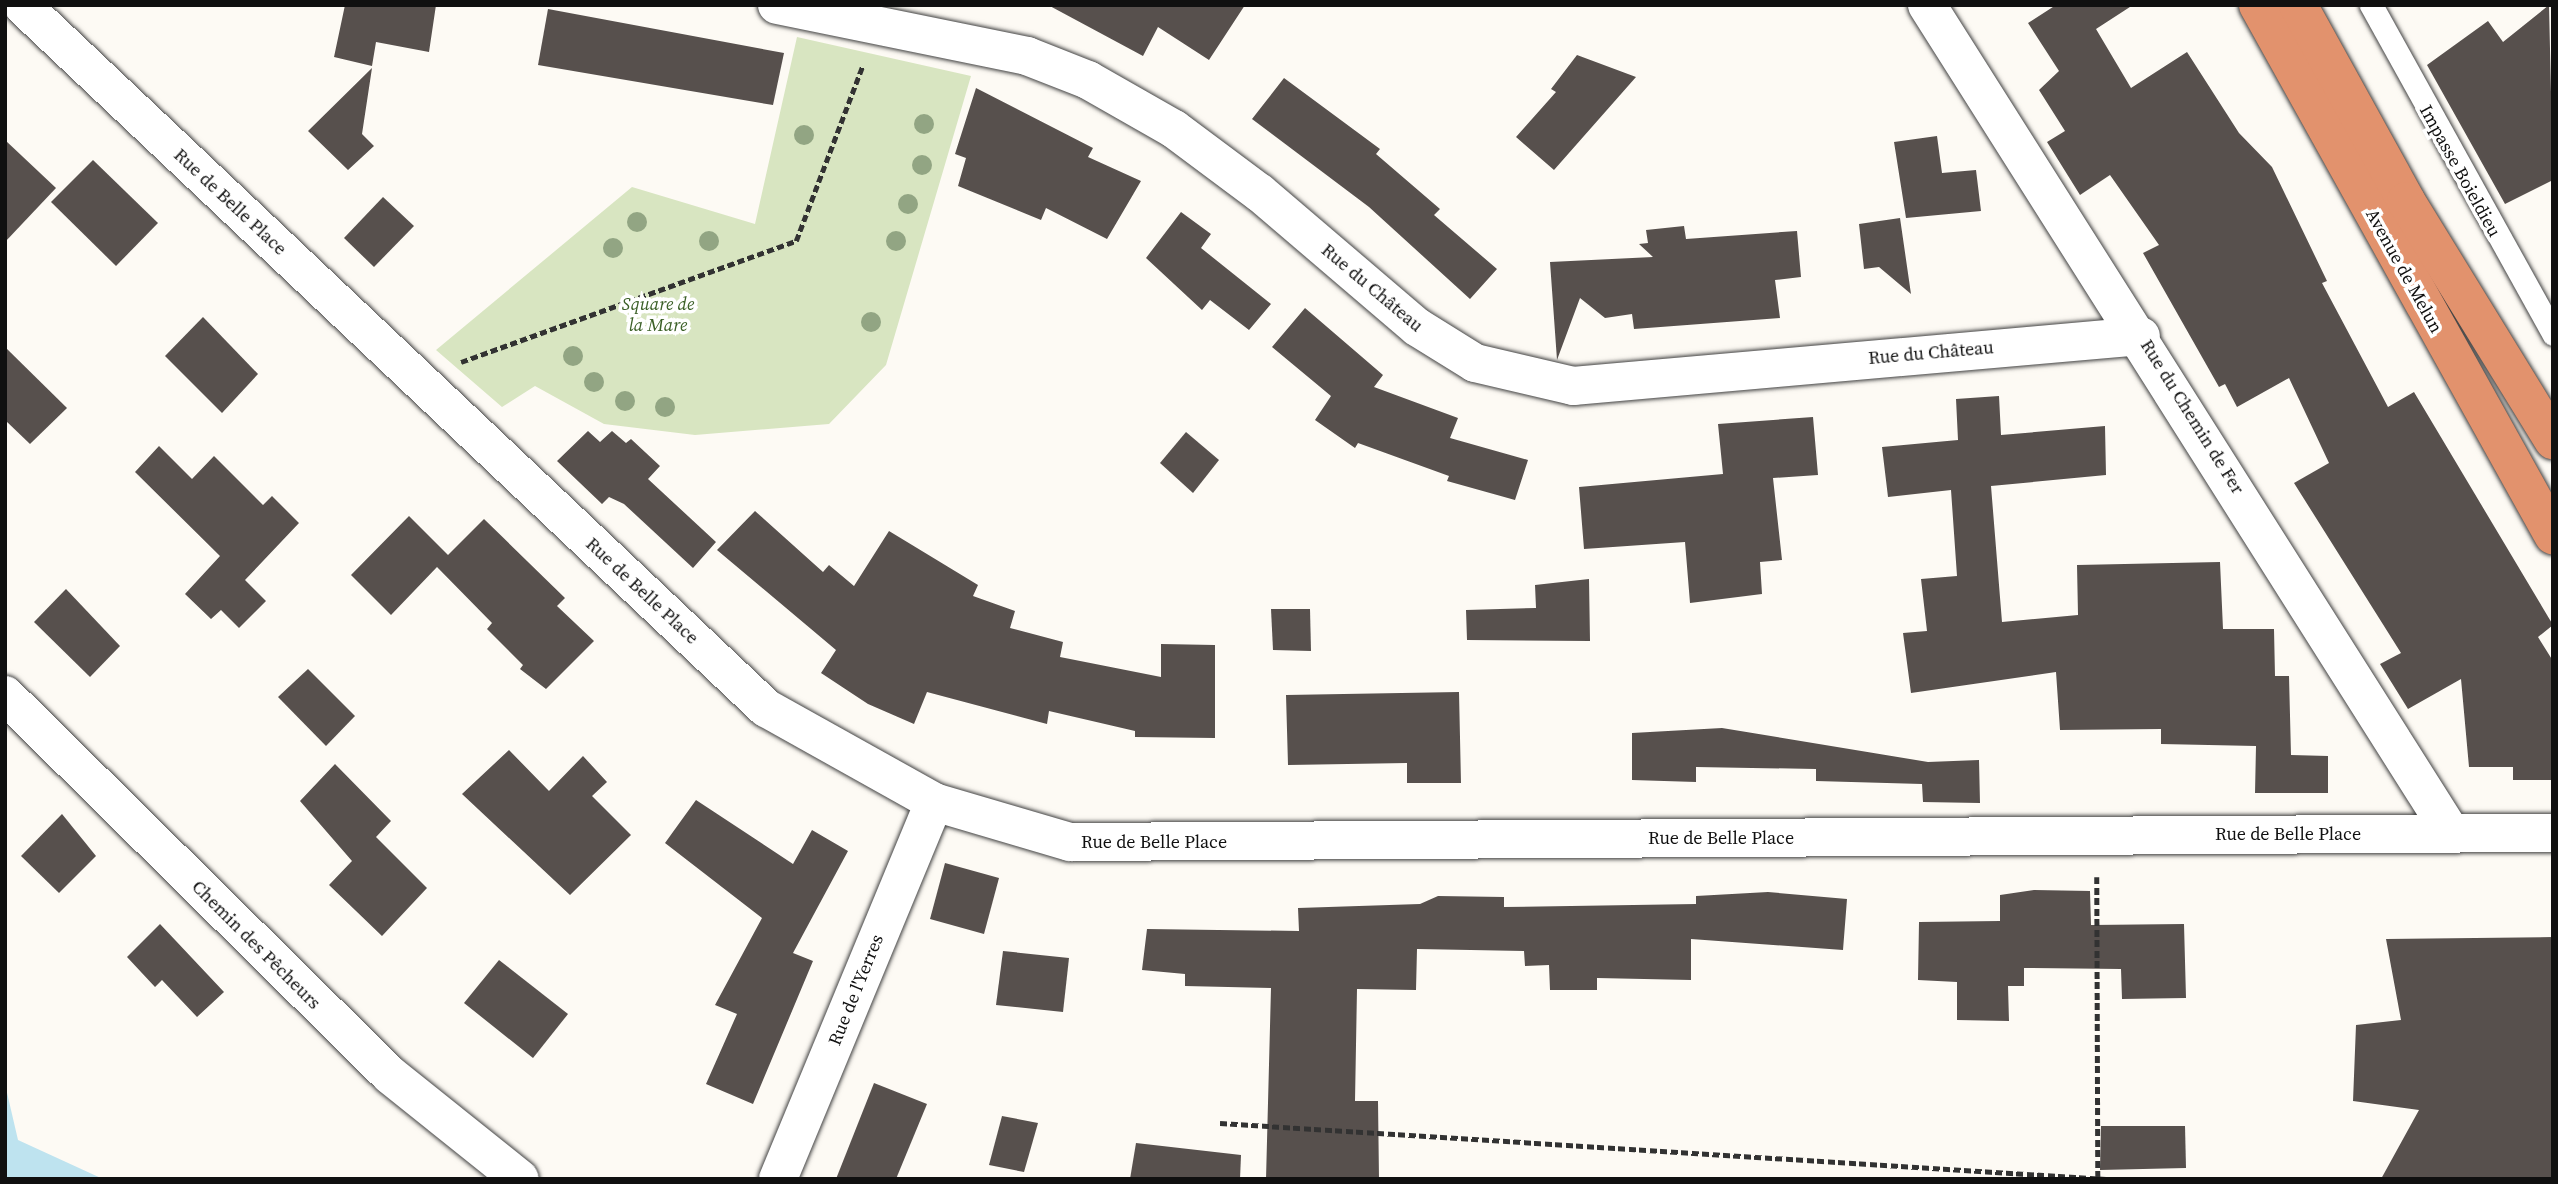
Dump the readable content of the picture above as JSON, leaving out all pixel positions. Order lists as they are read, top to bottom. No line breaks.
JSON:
{"streets":{"highway":["Avenue de Melun"],"street":["Rue de Belle Place","Rue du Château","Rue du Chemin de Fer","Chemin des Pêcheurs","Rue de l'Yerres"],"lane":["Impasse Boieldieu"]},"crossings":[["Rue de Belle Place","Rue du Chemin de Fer"],["Rue de Belle Place","Rue de l'Yerres"],["Rue du Château","Rue du Chemin de Fer"]],"parks":["Square de la Mare"]}
